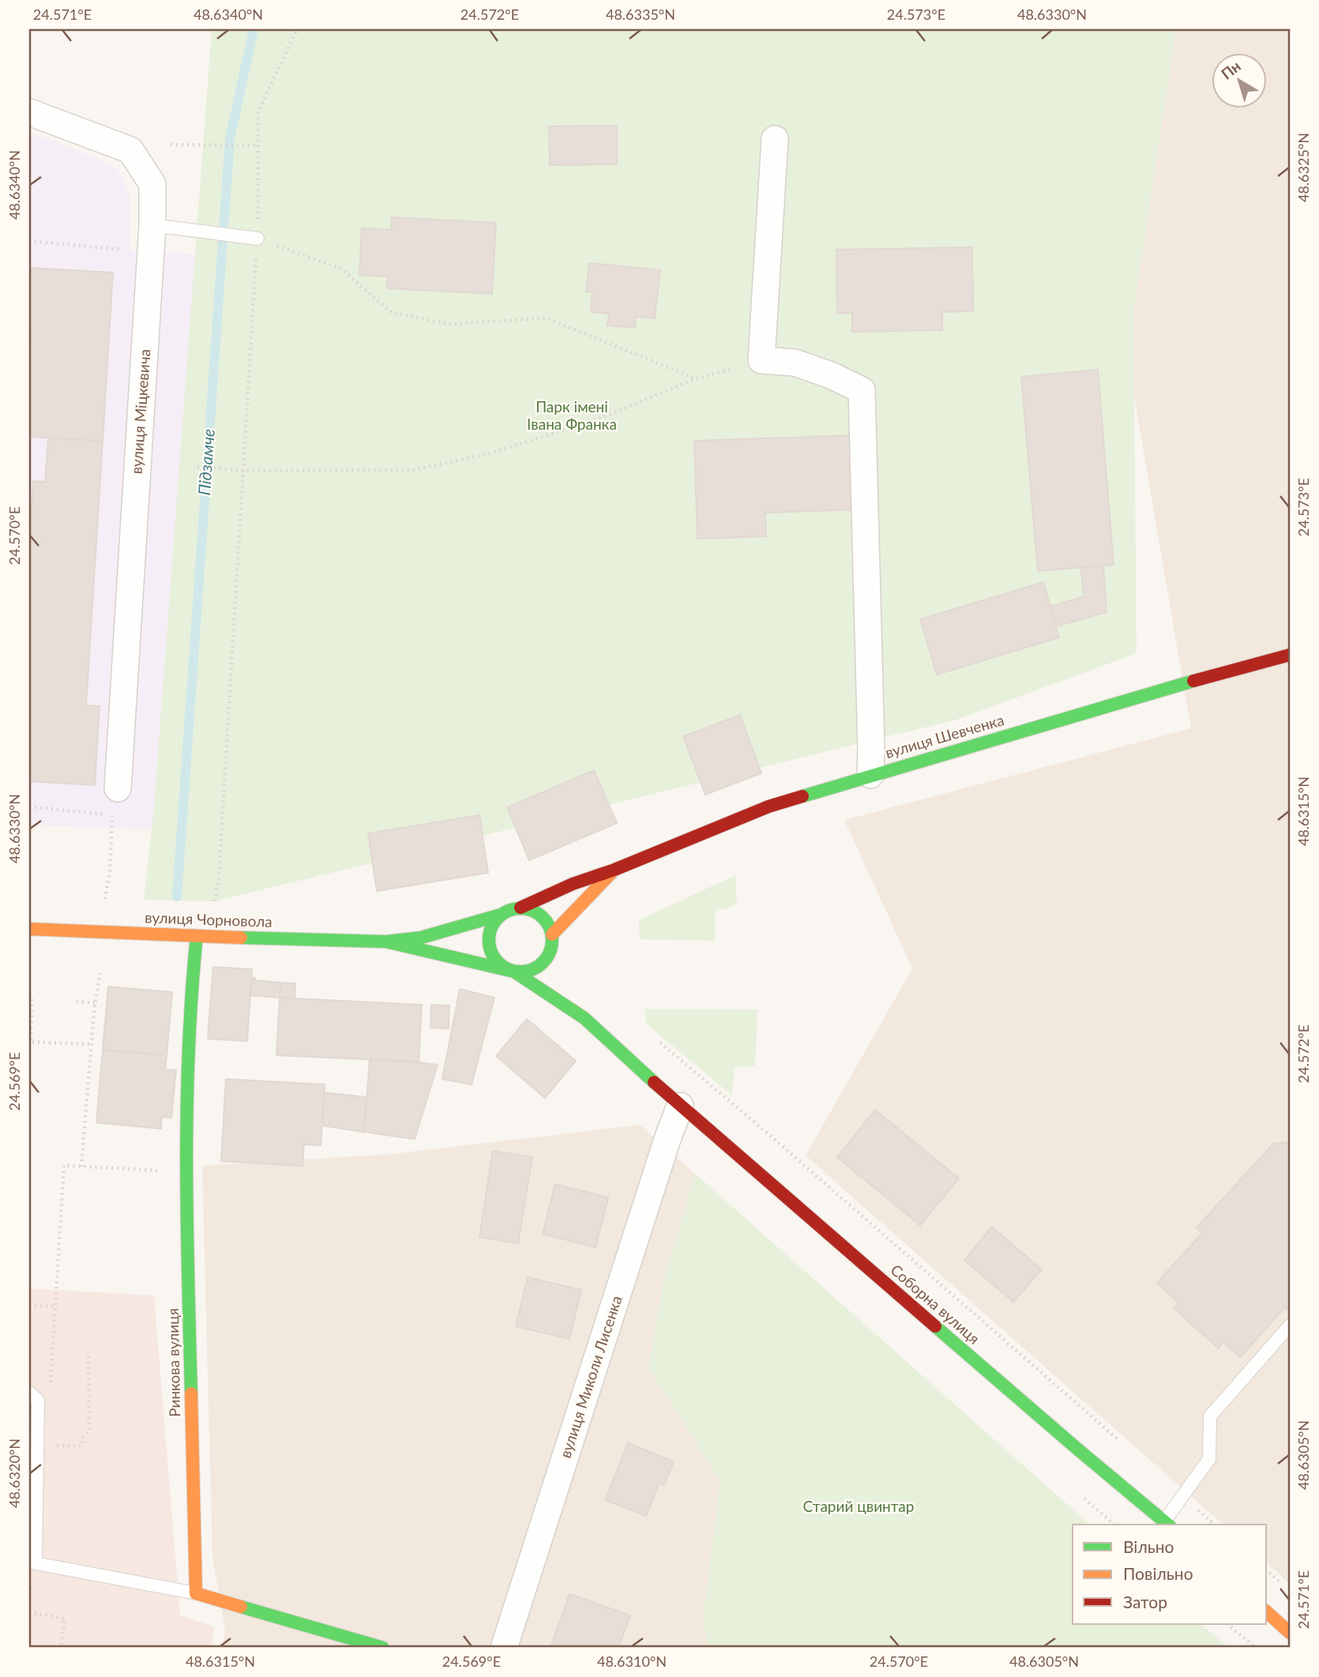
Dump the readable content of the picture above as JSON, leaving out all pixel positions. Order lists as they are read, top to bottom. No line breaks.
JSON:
{"streets":{"main road":["вулиця Шевченка","вулиця Чорновола","Соборна вулиця","Ринкова вулиця"],"street":["вулиця Міцкевича","вулиця Миколи Лисенка"]},"crossings":[["вулиця Шевченка","вулиця Чорновола"],["вулиця Чорновола","Соборна вулиця"],["вулиця Чорновола","Ринкова вулиця"],["вулиця Чорновола","вулиця Миколи Лисенка"],["Соборна вулиця","вулиця Миколи Лисенка"]],"water":["Підзамче"],"parks":["Парк імені Івана Франка","Старий цвинтар"],"legend":["Вільно","Повільно","Затор"],"north":"top left","coordinates":["24.571°E","48.6340°N","24.572°E","48.6335°N","24.573°E","48.6330°N","48.6325°N","24.570°E","48.6315°N","24.569°E","48.6305°N","48.6320°N","48.6310°N"]}
